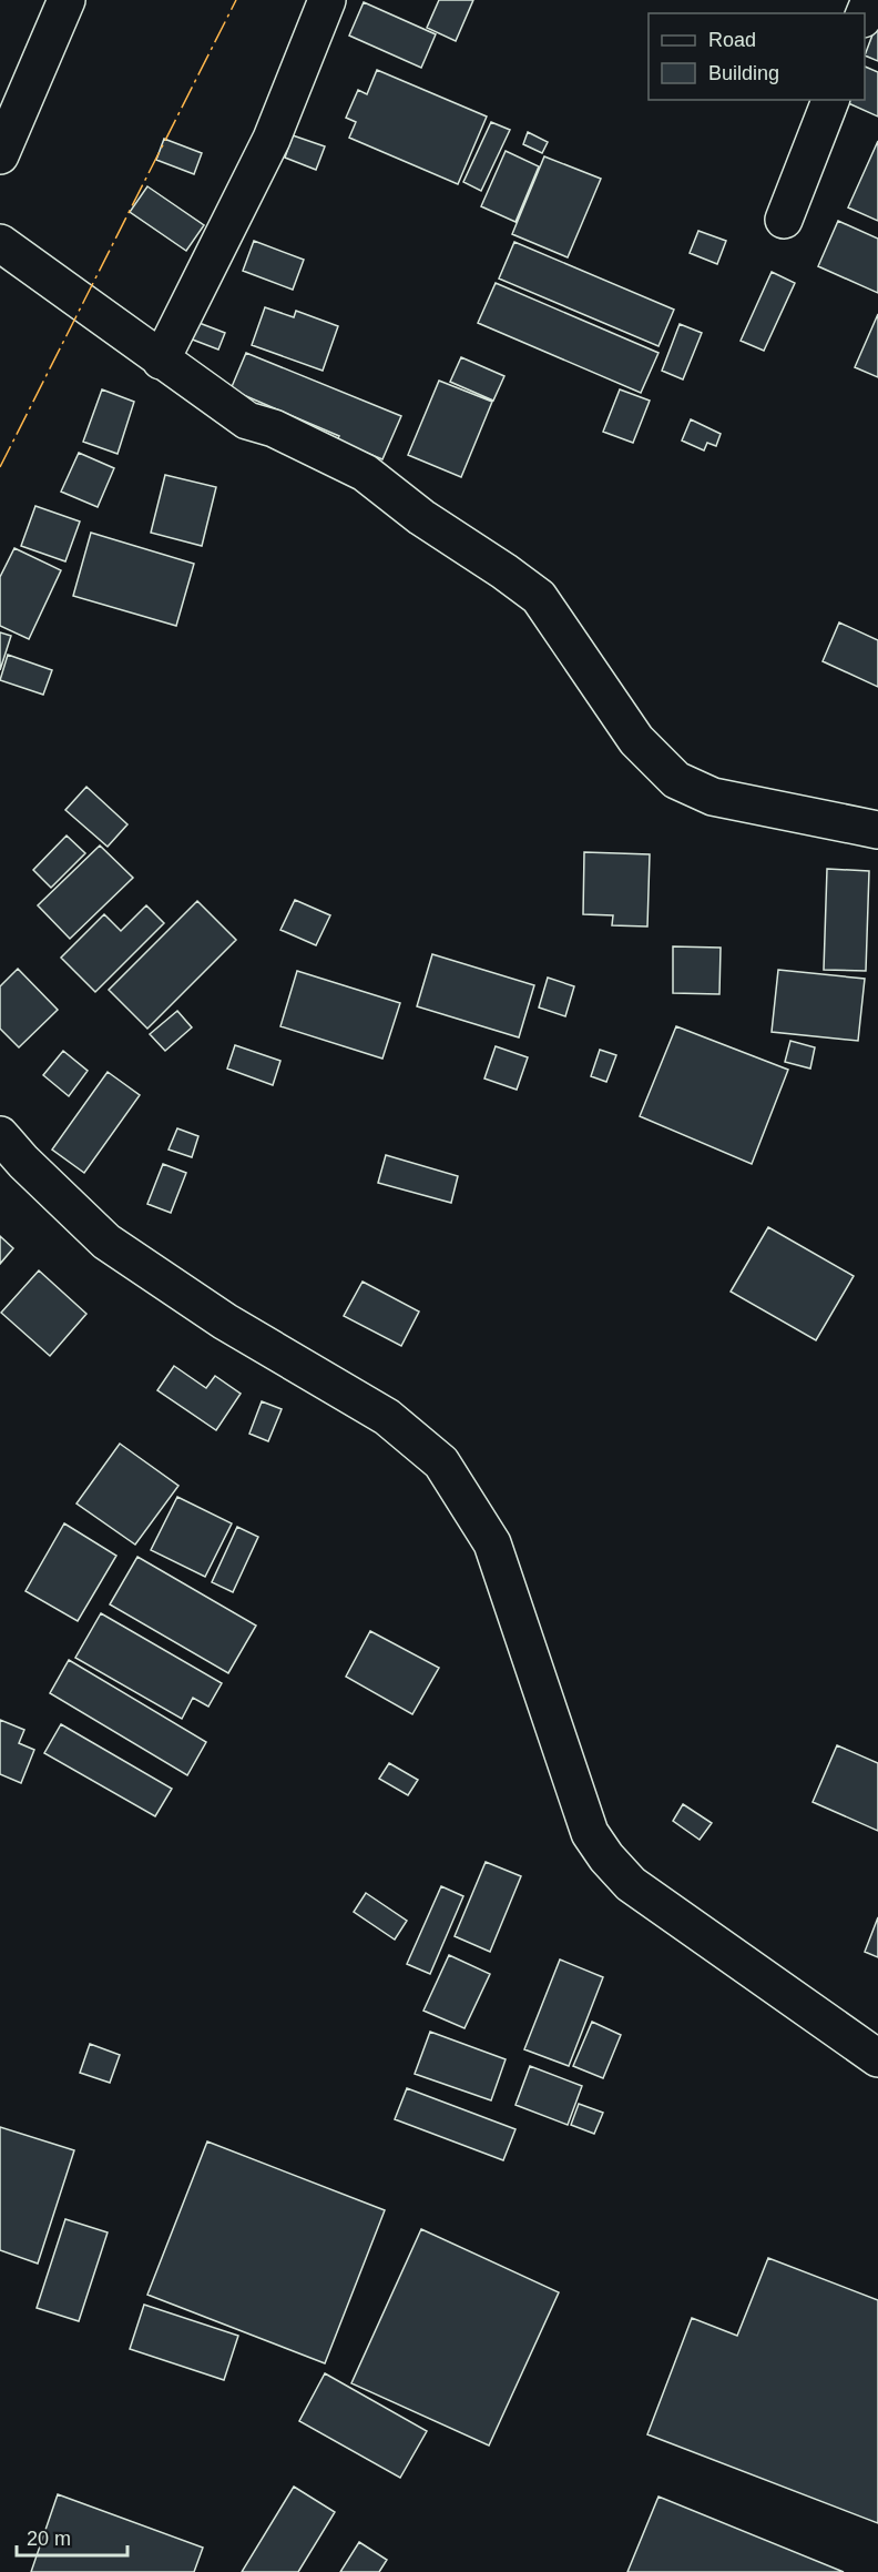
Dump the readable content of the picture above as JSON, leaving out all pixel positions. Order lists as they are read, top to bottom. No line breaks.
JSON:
{"legend":["Road","Building"],"scale_bar":"20 m"}
